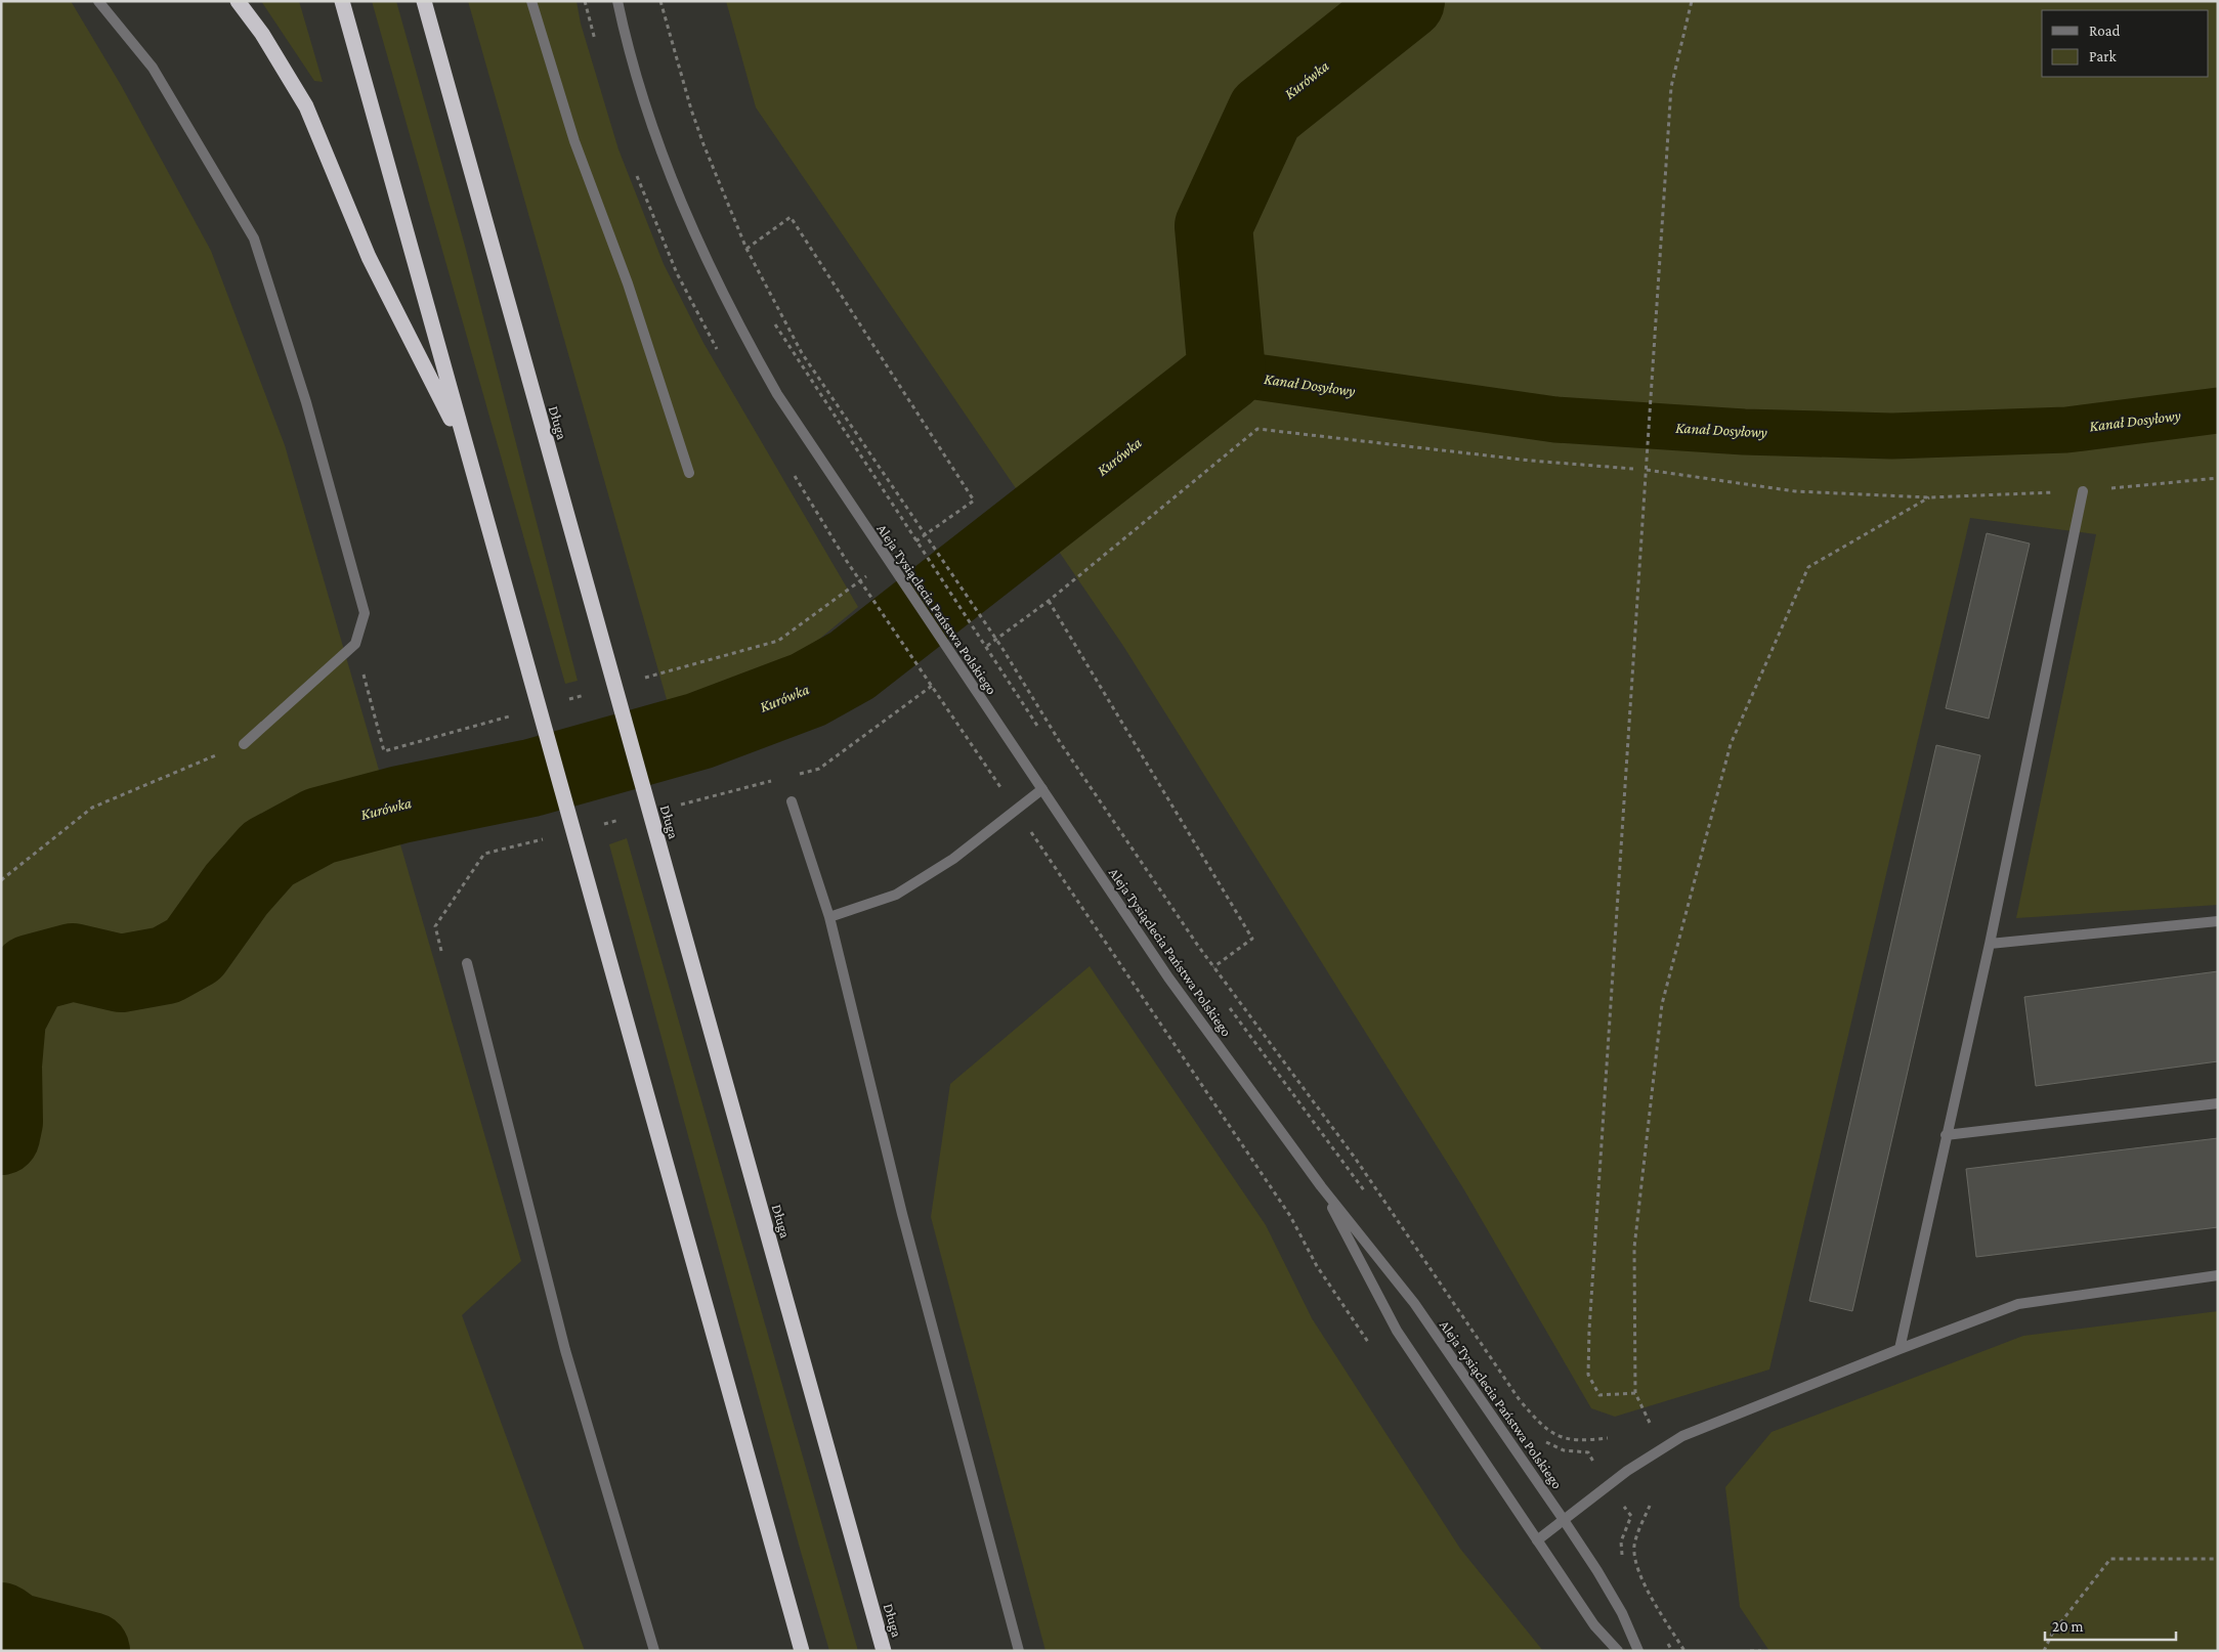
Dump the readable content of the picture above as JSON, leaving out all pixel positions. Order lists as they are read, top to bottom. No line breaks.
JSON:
{"streets":{"highway":["Długa"],"street":["Aleja Tysiąclecia Państwa Polskiego"]},"water":["Kurówka","Kanał Dosyłowy"],"legend":["Road","Park"],"scale_bar":"20 m"}
